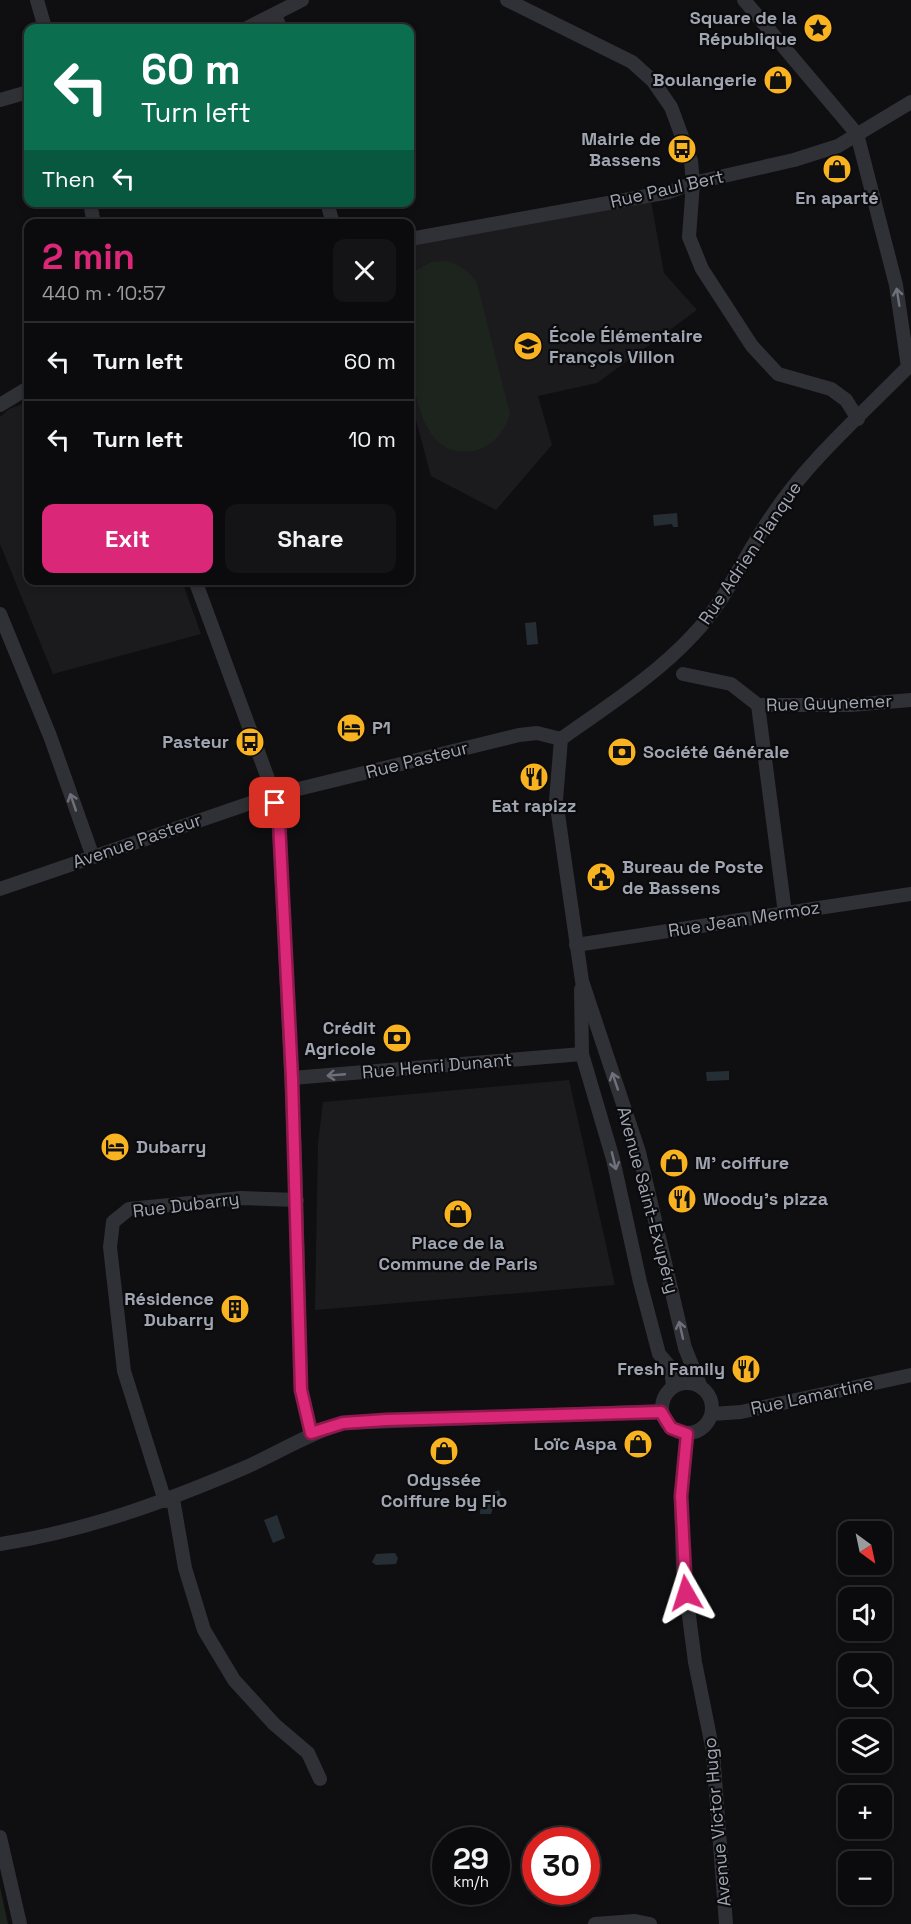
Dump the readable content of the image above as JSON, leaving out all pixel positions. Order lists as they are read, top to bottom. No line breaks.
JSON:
{"streets":{"street":["Rue Paul Bert","Rue Adrien Planque","Rue Guynemer","Rue Pasteur","Avenue Pasteur","Rue Jean Mermoz","Rue Henri Dunant","Avenue Saint-Exupéry","Rue Dubarry","Rue Lamartine","Avenue Victor Hugo"]},"crossings":[["Rue Paul Bert","Rue Adrien Planque"],["Rue Adrien Planque","Rue Pasteur"],["Rue Adrien Planque","Avenue Saint-Exupéry"],["Rue Pasteur","Avenue Pasteur"],["Rue Pasteur","Avenue Saint-Exupéry"],["Rue Jean Mermoz","Avenue Saint-Exupéry"],["Rue Henri Dunant","Avenue Saint-Exupéry"],["Avenue Saint-Exupéry","Rue Lamartine"],["Avenue Saint-Exupéry","Avenue Victor Hugo"],["Rue Lamartine","Avenue Victor Hugo"]],"one_way":["Rue Henri Dunant"],"places":{"place":["Square de la République"],"shop":["Boulangerie","En aparté","M' coiffure","Place de la Commune de Paris","Loïc Aspa","Odyssée Coiffure by Flo"],"bus stop":["Mairie de Bassens","Pasteur"],"school or university":["École Élémentaire François Villon"],"hotel":["P1","Dubarry"],"bank":["Société Générale","Crédit Agricole"],"restaurant":["Eat rapizz","Woody's pizza","Fresh Family"],"public building":["Bureau de Poste de Bassens"],"building":["Résidence Dubarry"]},"north":"bottom right","page":{"turn":["60 m","Turn left"],"then":"Then","heading":["2 min","440 m · 10:57"],"list":[{"name":"Turn left","value":"60 m"},{"name":"Turn left","value":"10 m"}],"buttons":["Exit","Share"],"map_buttons":["+","−"],"speed":"29 km/h","limit":"30"}}
